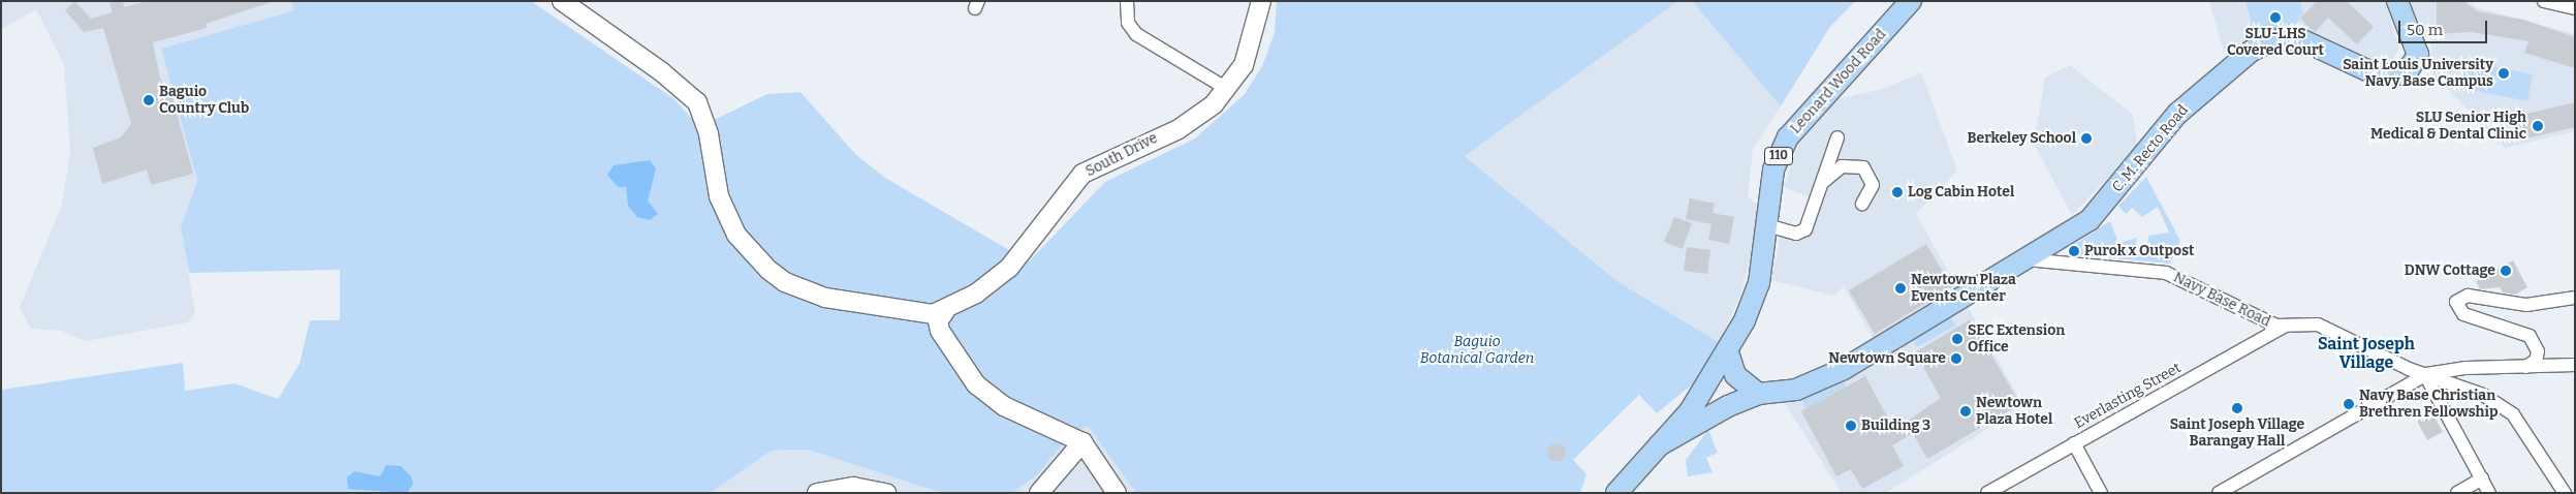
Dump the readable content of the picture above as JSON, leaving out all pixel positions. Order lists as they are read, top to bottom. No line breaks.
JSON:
{"streets":{"main road":["Leonard Wood Road","C. M. Recto Road","South Drive","110"],"street":["Navy Base Road","Everlasting Street"]},"crossings":[["C. M. Recto Road","Navy Base Road"],["Navy Base Road","Everlasting Street"]],"districts":["Saint Joseph Village"],"parks":["Baguio Botanical Garden"],"places":["SLU-LHS Covered Court","Saint Louis University Navy Base Campus","Baguio Country Club","SLU Senior High Medical & Dental Clinic","Berkeley School","Log Cabin Hotel","Purok x Outpost","DNW Cottage","Newtown Plaza Events Center","SEC Extension Office","Newtown Square","Navy Base Christian Brethren Fellowship","Saint Joseph Village Barangay Hall","Newtown Plaza Hotel","Building 3"],"scale_bar":"50 m"}
